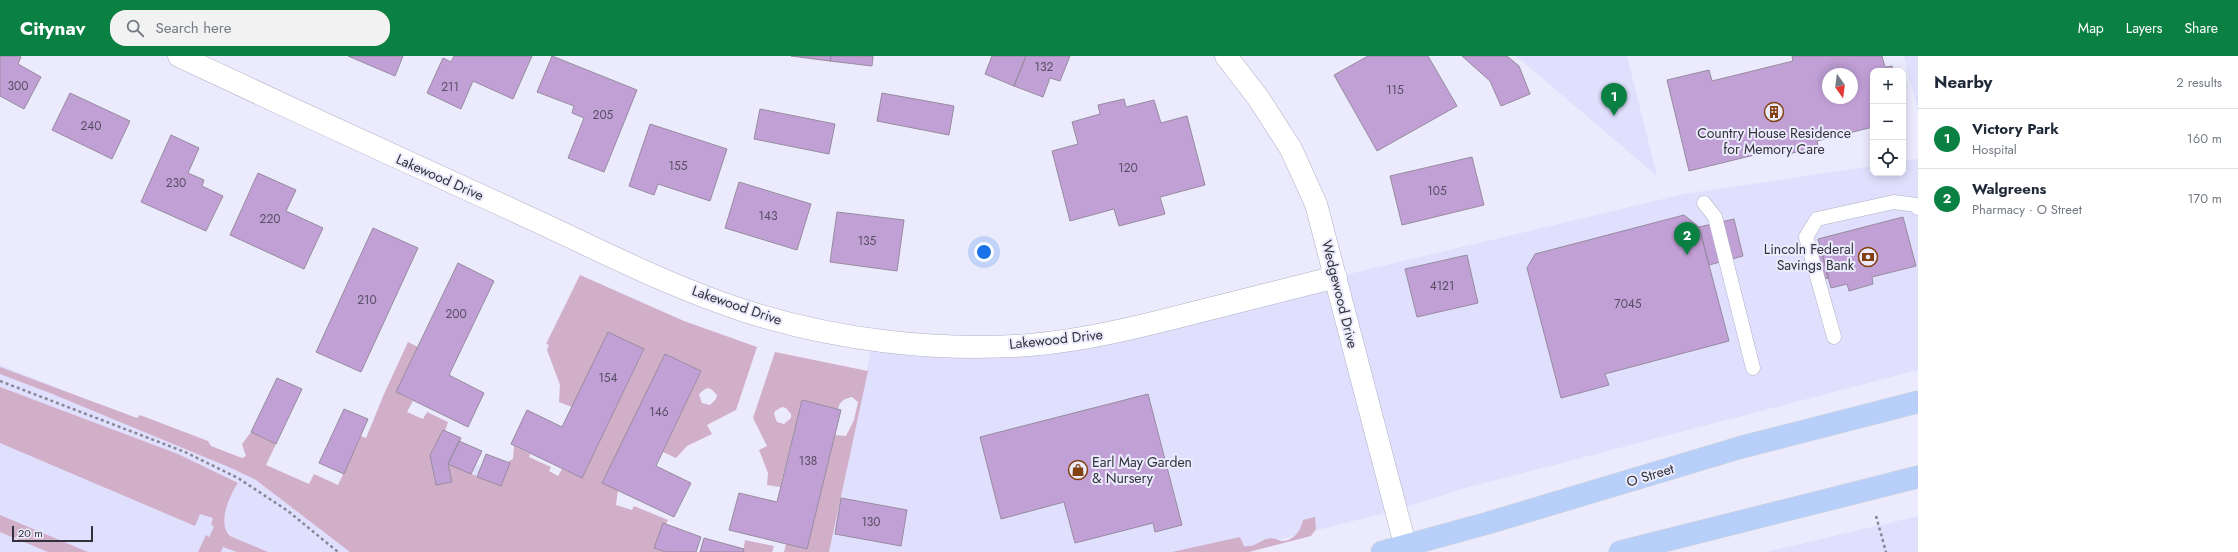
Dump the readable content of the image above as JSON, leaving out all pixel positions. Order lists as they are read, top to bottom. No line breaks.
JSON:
{"streets":{"main road":["O Street"],"street":["Lakewood Drive","Wedgewood Drive"]},"crossings":[["Lakewood Drive","Wedgewood Drive"],["Wedgewood Drive","O Street"]],"places":{"building":["Country House Residence for Memory Care"],"bank":["Lincoln Federal Savings Bank"],"shop":["Earl May Garden & Nursery"]},"house_numbers":["132","300","211","115","205","240","155","120","230","105","143","220","135","4121","210","7045","200","154","146","138","130"],"scale_bar":"20 m","north":"bottom","page":{"header":"Citynav","search":"Search here","nav":["Map","Layers","Share"],"heading":["Nearby","2 results"],"map_buttons":["+","−"],"pins":["1","2"],"list":[{"mark":"1","name":"Victory Park","note":"Hospital","value":"160 m"},{"mark":"2","name":"Walgreens","note":"Pharmacy · O Street","value":"170 m"}],"scale":"20 m"}}
